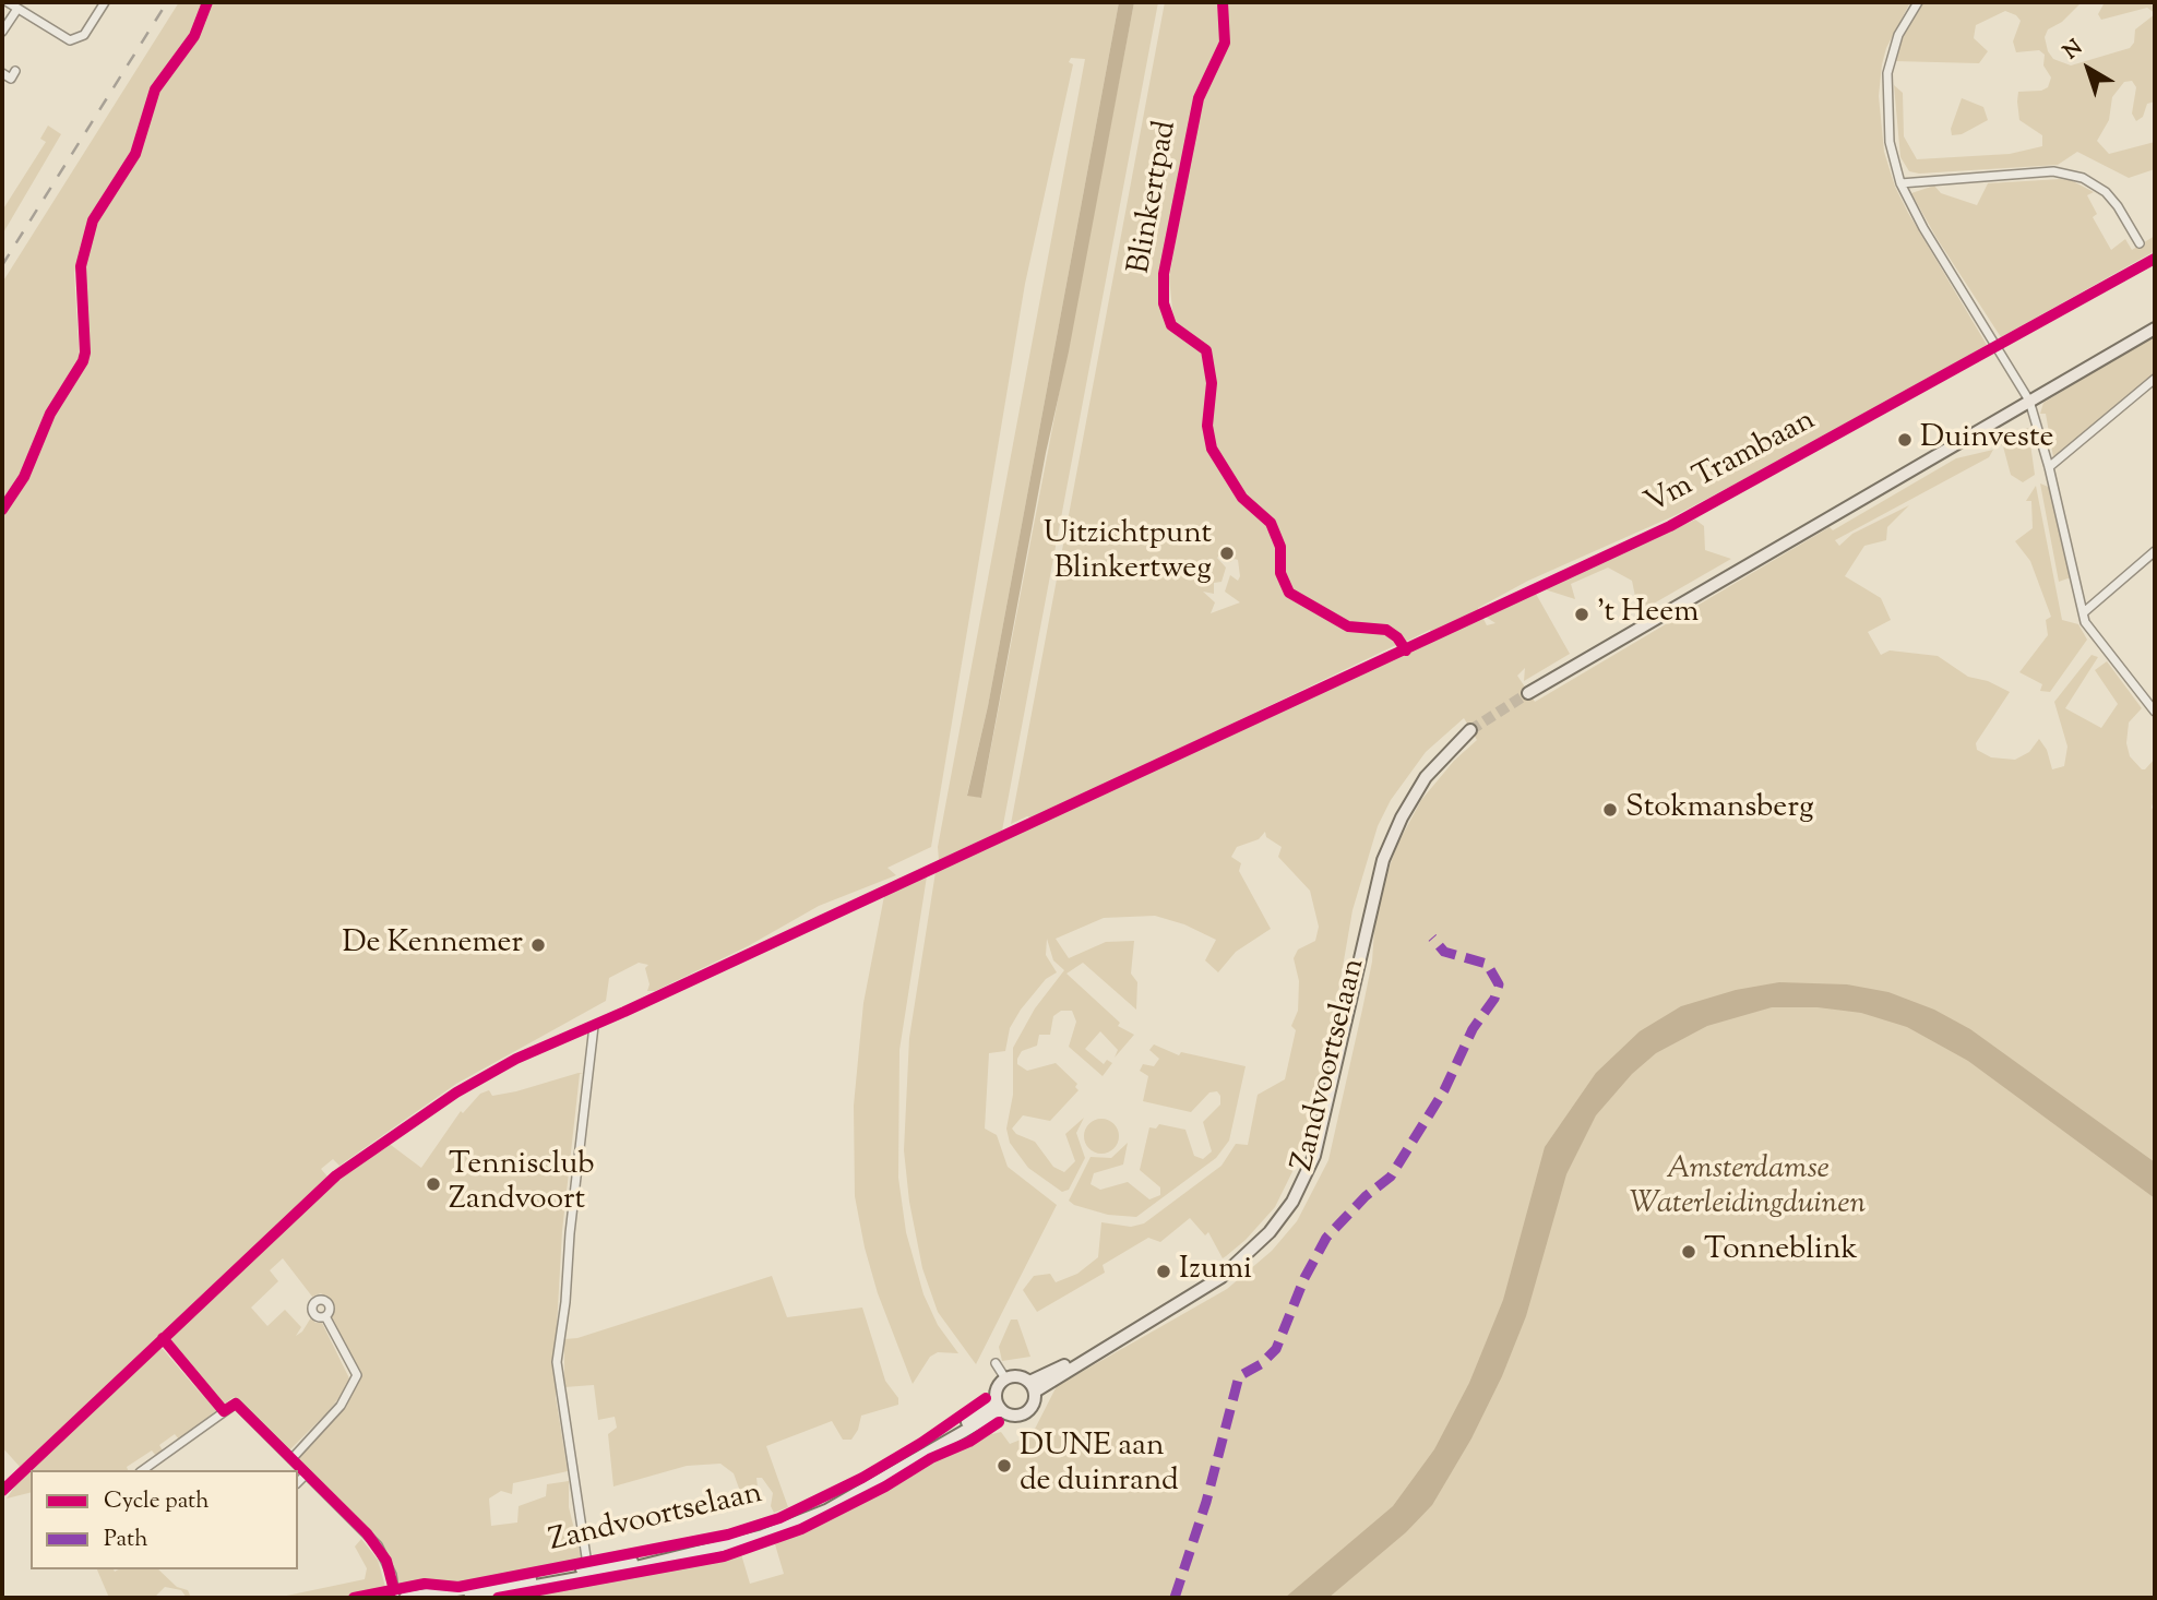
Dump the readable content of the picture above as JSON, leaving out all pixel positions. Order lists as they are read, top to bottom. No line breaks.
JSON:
{"streets":{"main road":["Zandvoortselaan"],"cycle path":["Blinkertpad","Vm Trambaan"]},"parks":["Amsterdamse Waterleidingduinen"],"places":["Duinveste","Uitzichtpunt Blinkertweg","'t Heem","Stokmansberg","De Kennemer","Tennisclub Zandvoort","Tonneblink","Izumi","DUNE aan de duinrand"],"legend":["Cycle path","Path"],"north":"top left"}
